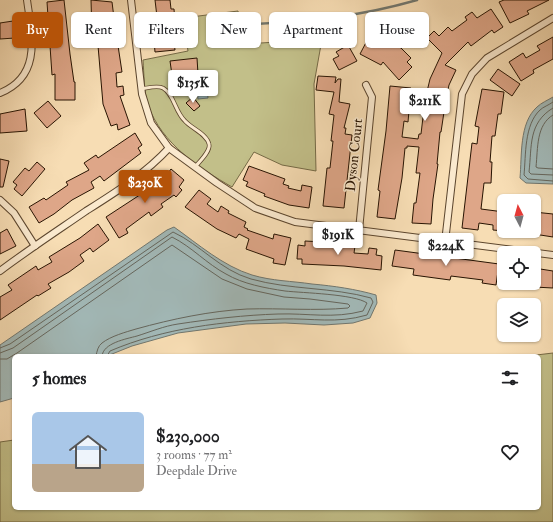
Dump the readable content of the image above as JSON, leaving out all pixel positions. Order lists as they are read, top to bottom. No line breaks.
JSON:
{"streets":{"street":["Dyson Court"]},"north":"top","page":{"chip":["Buy","Rent","Filters","New","Apartment","House"],"price":["$135K","$211K","$230K","$191K","$224K"],"heading":"5 homes","list":[{"name":"$230,000","note":"3 rooms · 77 m² · Deepdale Drive"}]}}
